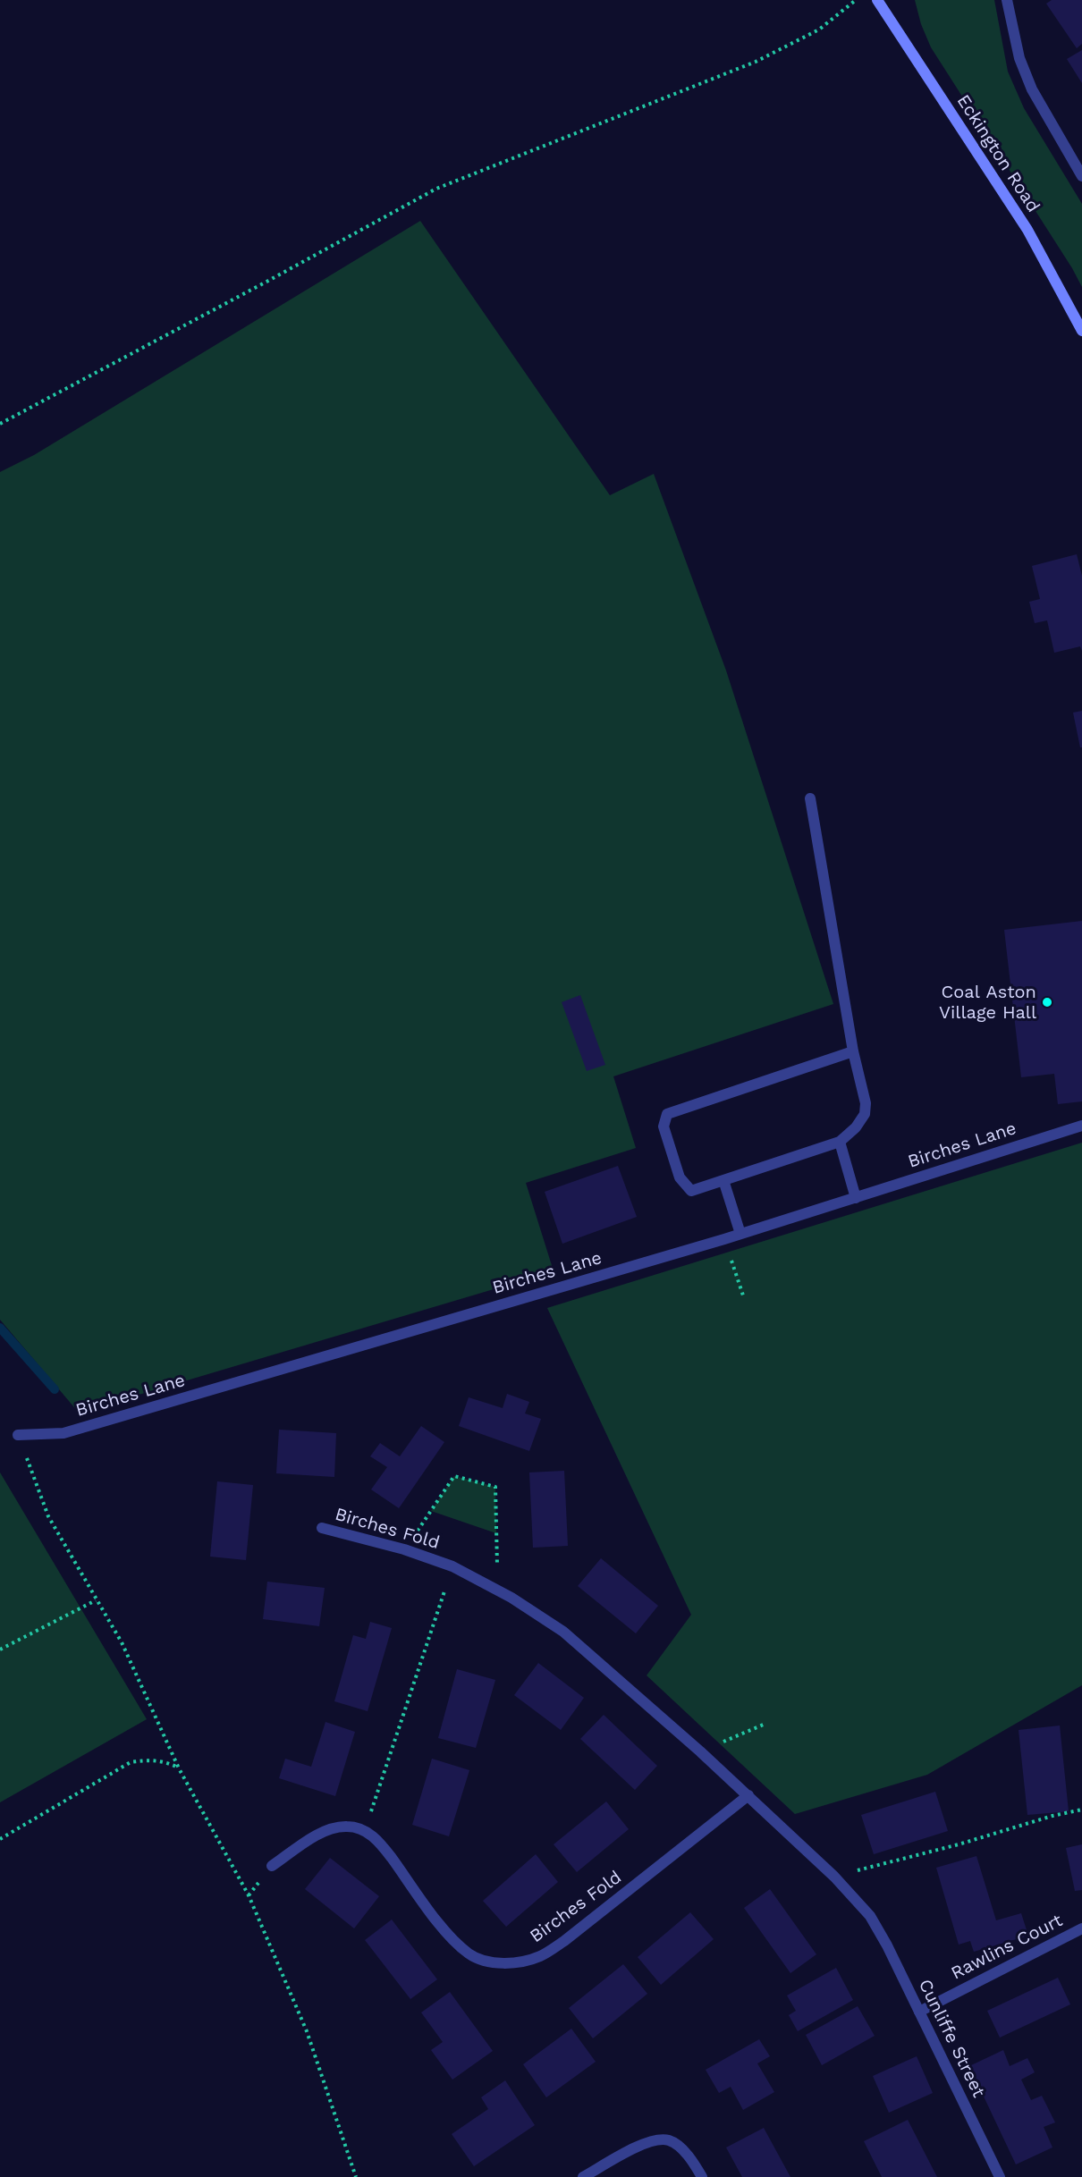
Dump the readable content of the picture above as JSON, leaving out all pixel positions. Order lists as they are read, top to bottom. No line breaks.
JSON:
{"streets":{"main road":["Eckington Road"],"street":["Birches Lane","Birches Fold","Rawlins Court","Cunliffe Street"]},"crossings":[["Birches Fold","Cunliffe Street"],["Rawlins Court","Cunliffe Street"]],"places":["Coal Aston Village Hall"]}
